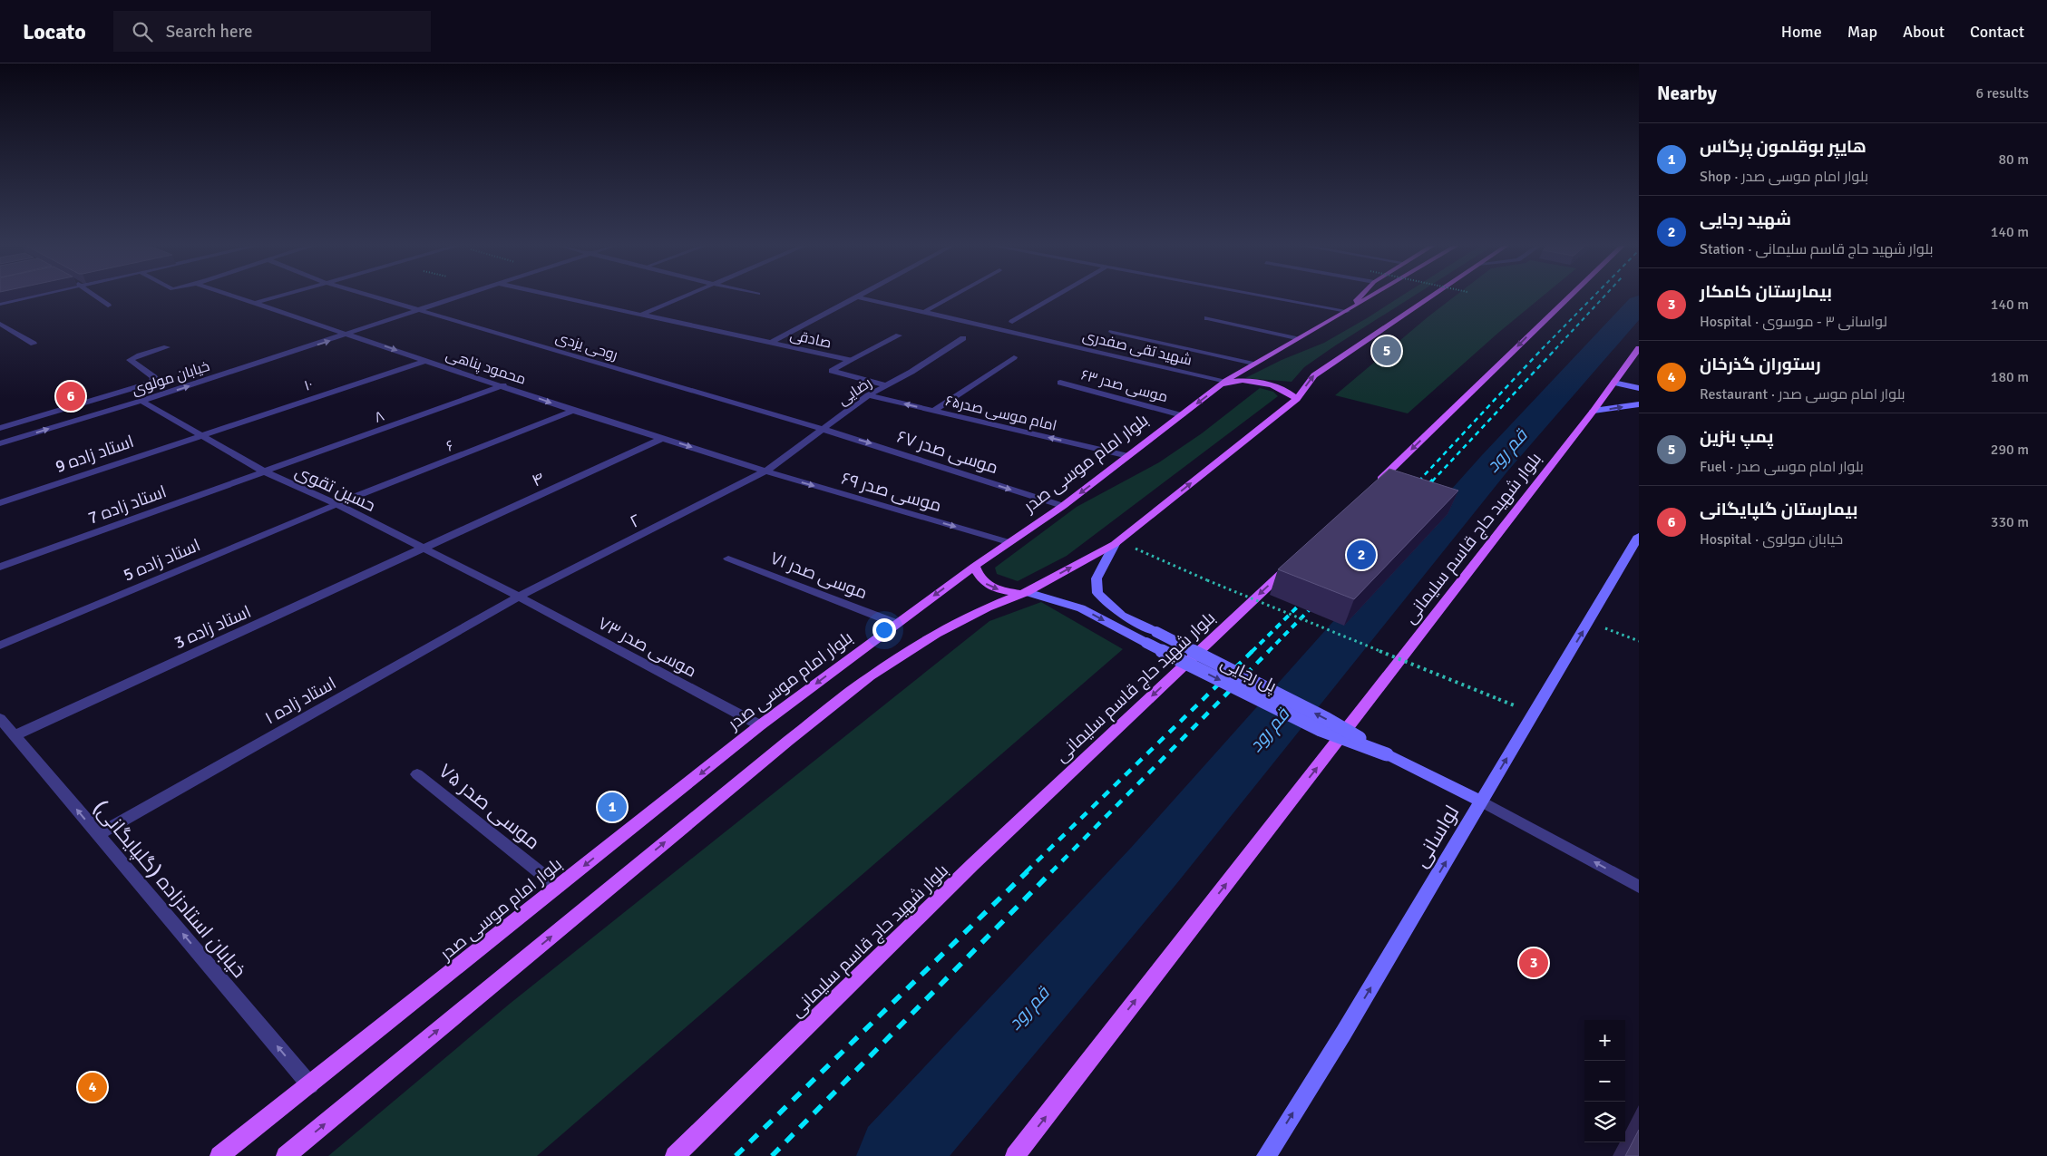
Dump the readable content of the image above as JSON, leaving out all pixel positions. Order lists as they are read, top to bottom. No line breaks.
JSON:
{"streets":{"main road":["بلوار امام موسی صدر","بلوار شهید حاج قاسم سلیمانی","پل رجایی","لواسانی"],"street":["صادقی","روحی یزدی","شهید تقی صفدری","محمود پناهی","خیابان مولوی","۱۰","موسی صدر ۶۳","رضایی","امام موسی صدر۶۵","۸","۶","موسی صدر ۶۷","استاد زاده 9","۴","حسین تقوی","موسی صدر ۶۹","استاد زاده 7","۲","استاد زاده 5","موسی صدر ۷۱","استاد زاده 3","موسی صدر ۷۳","استاد زاده ۱","موسی صدر ۷۵","خیابان استادزاده (گلپایگانی)"]},"crossings":[["روحی یزدی","خیابان مولوی"],["روحی یزدی","رضایی"],["روحی یزدی","موسی صدر ۶۷"],["شهید تقی صفدری","بلوار امام موسی صدر"],["محمود پناهی","خیابان مولوی"],["محمود پناهی","۱۰"],["محمود پناهی","رضایی"],["محمود پناهی","۸"],["محمود پناهی","۶"],["محمود پناهی","۴"],["محمود پناهی","موسی صدر ۶۹"],["محمود پناهی","۲"],["خیابان مولوی","حسین تقوی"],["۱۰","استاد زاده 9"],["۱۰","حسین تقوی"],["موسی صدر ۶۳","بلوار امام موسی صدر"],["رضایی","امام موسی صدر۶۵"],["رضایی","موسی صدر ۶۷"],["رضایی","موسی صدر ۶۹"],["رضایی","۲"],["امام موسی صدر۶۵","بلوار امام موسی صدر"],["۸","حسین تقوی"],["۸","استاد زاده 7"],["۶","حسین تقوی"],["۶","استاد زاده 5"],["موسی صدر ۶۷","بلوار امام موسی صدر"],["استاد زاده 9","حسین تقوی"],["بلوار امام موسی صدر","موسی صدر ۶۹"],["بلوار امام موسی صدر","موسی صدر ۷۱"],["بلوار امام موسی صدر","موسی صدر ۷۳"],["بلوار امام موسی صدر","موسی صدر ۷۵"],["بلوار امام موسی صدر","خیابان استادزاده (گلپایگانی)"],["۴","حسین تقوی"],["۴","استاد زاده 3"],["حسین تقوی","استاد زاده 7"],["حسین تقوی","۲"],["حسین تقوی","استاد زاده 5"],["حسین تقوی","استاد زاده 3"],["حسین تقوی","موسی صدر ۷۳"],["حسین تقوی","استاد زاده ۱"],["موسی صدر ۶۹","۲"],["۲","موسی صدر ۷۳"],["۲","استاد زاده ۱"],["استاد زاده 3","خیابان استادزاده (گلپایگانی)"],["موسی صدر ۷۳","استاد زاده ۱"],["پل رجایی","لواسانی"],["استاد زاده ۱","خیابان استادزاده (گلپایگانی)"]],"one_way":["محمود پناهی","خیابان مولوی","امام موسی صدر۶۵","موسی صدر ۶۷","موسی صدر ۶۹","لواسانی","خیابان استادزاده (گلپایگانی)"],"water":["قم رود"],"page":{"header":"Locato","search":"Search here","nav":["Home","Map","About","Contact"],"heading":["Nearby","6 results"],"list":[{"mark":"1","name":"هایپر بوقلمون پرگاس","note":"Shop · بلوار امام موسی صدر","value":"80 m"},{"mark":"2","name":"شهید رجایی","note":"Station · بلوار شهید حاج قاسم سلیمانی","value":"140 m"},{"mark":"3","name":"بیمارستان کامکار","note":"Hospital · لواسانی ۳ - موسوی","value":"140 m"},{"mark":"4","name":"رستوران گذرخان","note":"Restaurant · بلوار امام موسی صدر","value":"180 m"},{"mark":"5","name":"پمپ بنزین","note":"Fuel · بلوار امام موسی صدر","value":"290 m"},{"mark":"6","name":"بیمارستان گلپایگانی","note":"Hospital · خیابان مولوی","value":"330 m"}],"pins":["5","6","2","1","3","4"],"map_buttons":["+","−"]}}
